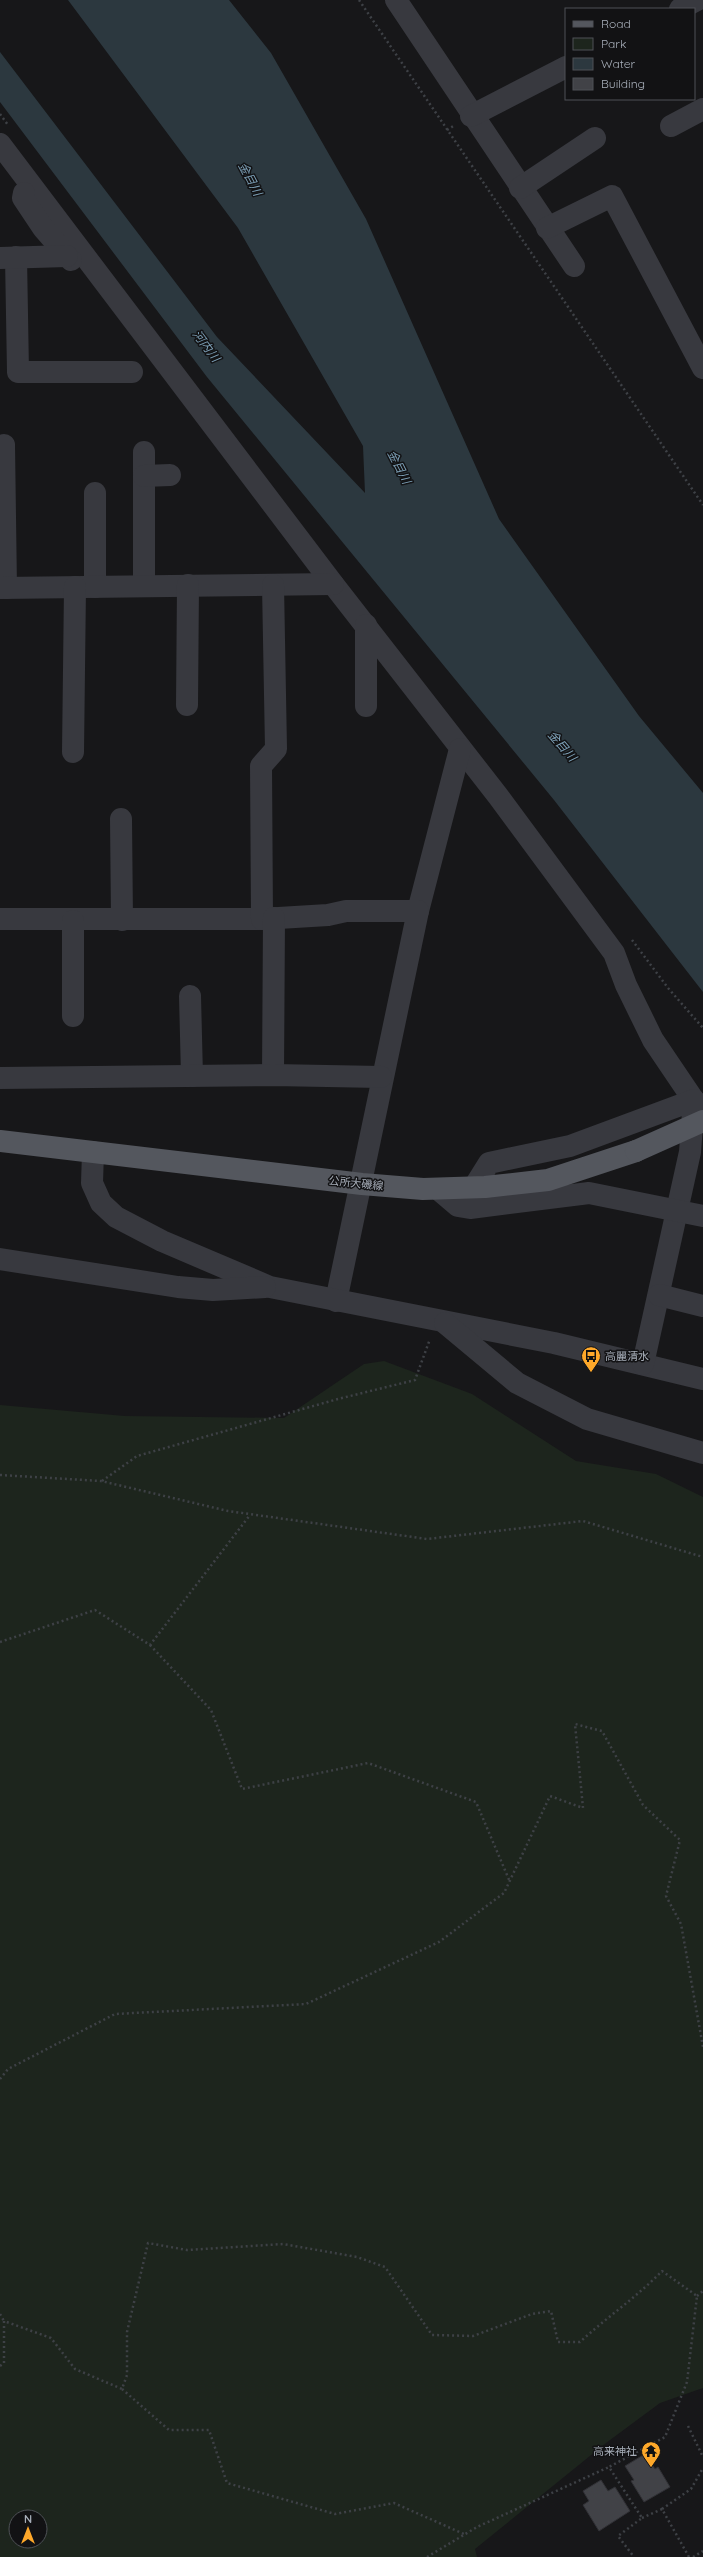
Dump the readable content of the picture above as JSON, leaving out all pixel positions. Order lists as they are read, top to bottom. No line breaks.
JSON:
{"streets":{"main road":["公所大磯線"]},"water":["金目川","河内川"],"places":{"bus stop":["高麗清水"],"temple":["高来神社"]},"legend":["Road","Park","Water","Building"],"north":"top"}
